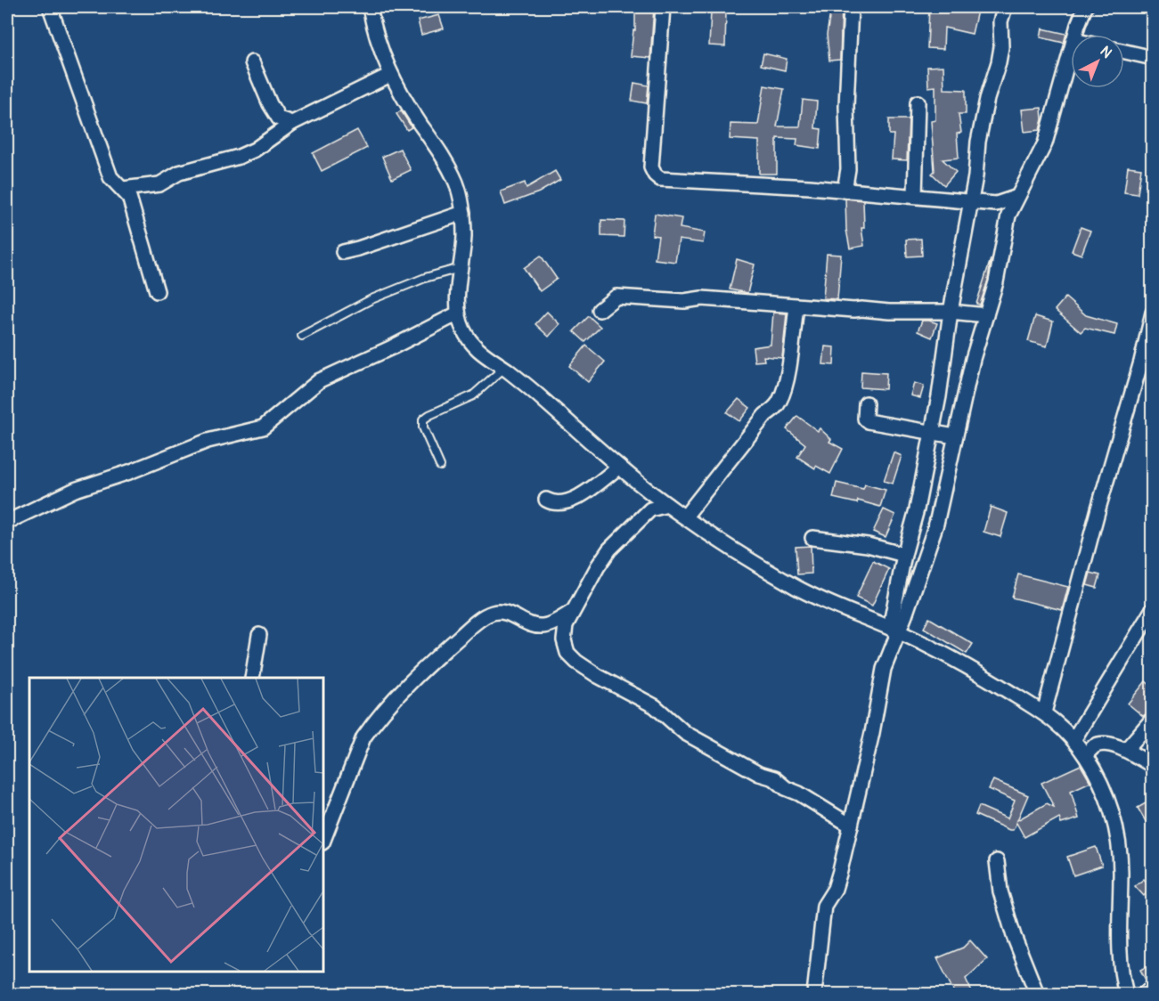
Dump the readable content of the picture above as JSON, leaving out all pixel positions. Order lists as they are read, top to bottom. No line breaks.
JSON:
{"north":"top right"}
